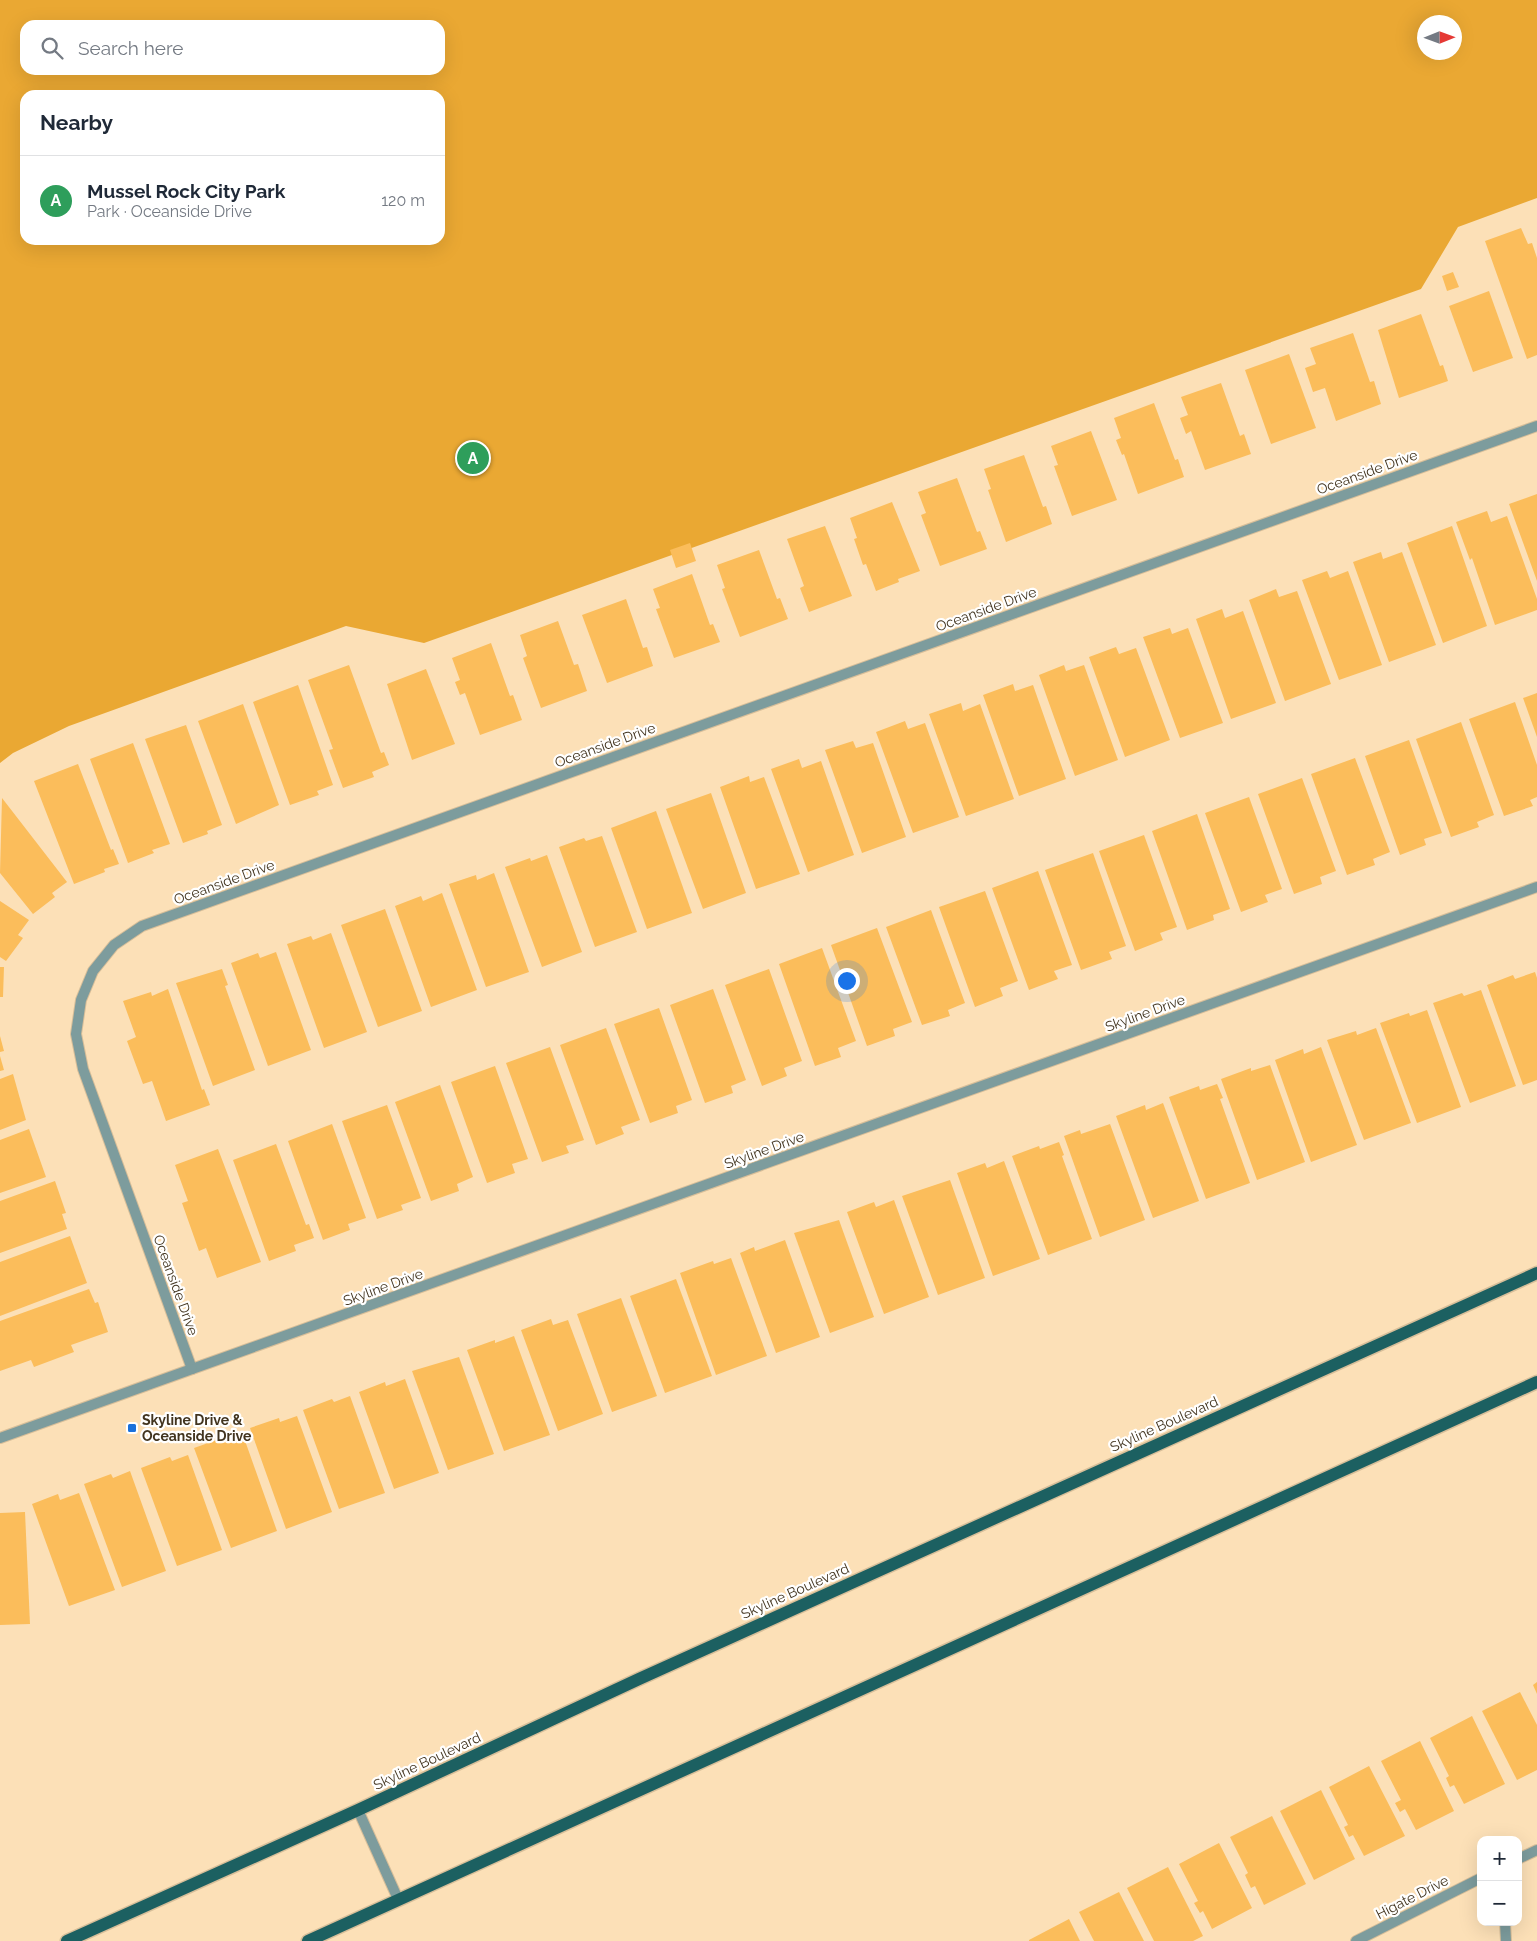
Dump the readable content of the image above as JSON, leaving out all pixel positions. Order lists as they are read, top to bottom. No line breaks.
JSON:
{"streets":{"main road":["Skyline Boulevard"],"street":["Oceanside Drive","Skyline Drive","Higate Drive"]},"crossings":[["Oceanside Drive","Skyline Drive"]],"places":{"transit":["Skyline Drive & Oceanside Drive"]},"north":"right","page":{"search":"Search here","heading":"Nearby","list":[{"mark":"A","name":"Mussel Rock City Park","note":"Park · Oceanside Drive","value":"120 m"}],"pins":"A","map_buttons":["+","−"]}}
